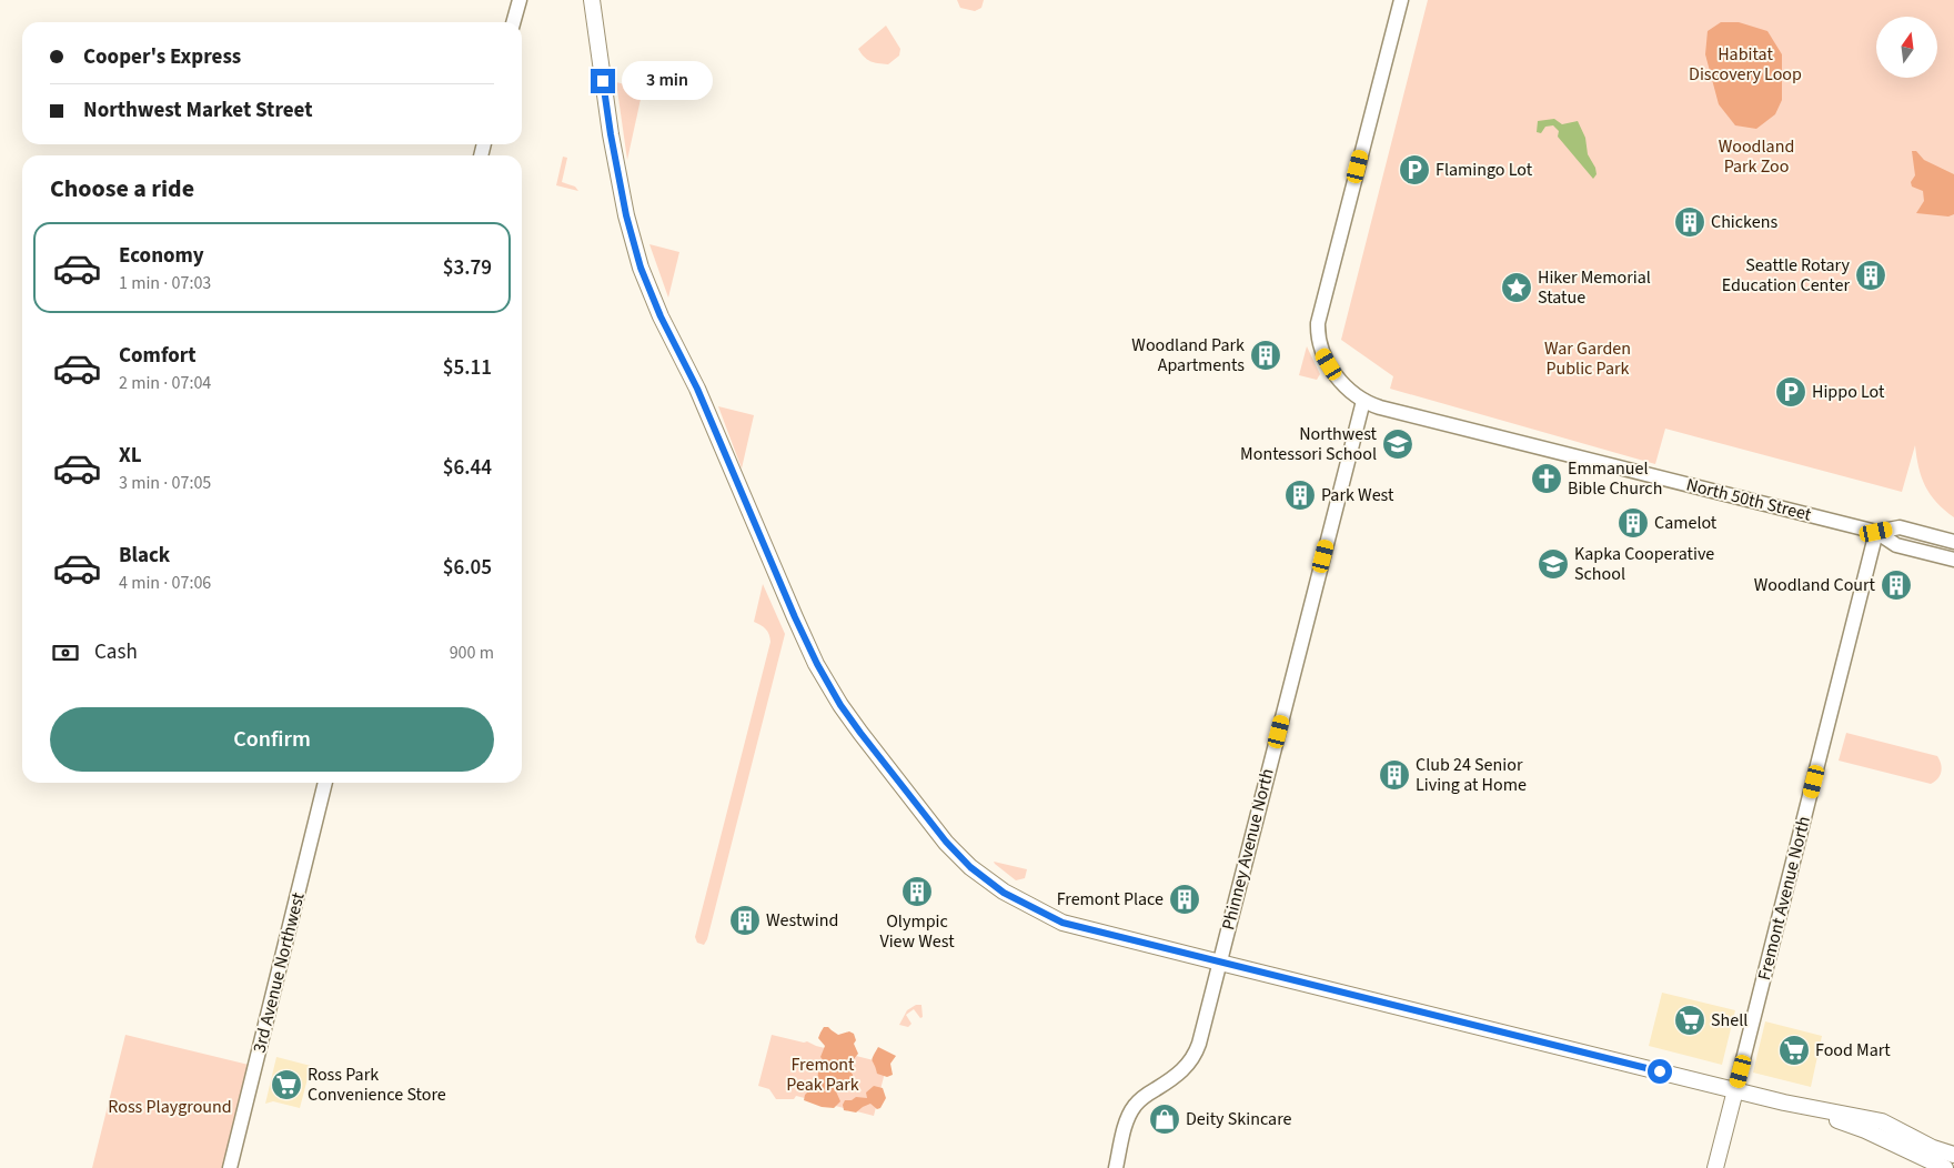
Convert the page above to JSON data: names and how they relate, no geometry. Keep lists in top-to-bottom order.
{
  "streets": {
    "main road": ["Fremont Avenue North"],
    "street": ["North 50th Street", "Phinney Avenue North", "3rd Avenue Northwest"]
  },
  "crossings": [
    ["North 50th Street", "Phinney Avenue North"],
    ["North 50th Street", "Fremont Avenue North"]
  ],
  "parks": [
    "Habitat Discovery Loop",
    "Woodland Park Zoo",
    "War Garden Public Park",
    "Fremont Peak Park",
    "Ross Playground"
  ],
  "places": {
    "parking": ["Flamingo Lot", "Hippo Lot"],
    "building": [
      "Chickens",
      "Seattle Rotary Education Center",
      "Woodland Park Apartments",
      "Park West",
      "Camelot",
      "Woodland Court",
      "Club 24 Senior Living at Home",
      "Olympic View West",
      "Fremont Place",
      "Westwind"
    ],
    "place": ["Hiker Memorial Statue"],
    "school or university": ["Northwest Montessori School", "Kapka Cooperative School"],
    "church": ["Emmanuel Bible Church"],
    "supermarket": ["Shell", "Food Mart", "Ross Park Convenience Store"],
    "shop": ["Deity Skincare"]
  },
  "north": "top",
  "page": {
    "banner": ["Cooper's Express", "Northwest Market Street"],
    "bubble": "3 min",
    "heading": "Choose a ride",
    "list": [
      {
        "name": "Economy",
        "note": "1 min · 07:03",
        "value": "$3.79"
      },
      {
        "name": "Comfort",
        "note": "2 min · 07:04",
        "value": "$5.11"
      },
      {
        "name": "XL",
        "note": "3 min · 07:05",
        "value": "$6.44"
      },
      {
        "name": "Black",
        "note": "4 min · 07:06",
        "value": "$6.05"
      }
    ],
    "pay": ["Cash", "900 m"],
    "buttons": "Confirm"
  }
}
